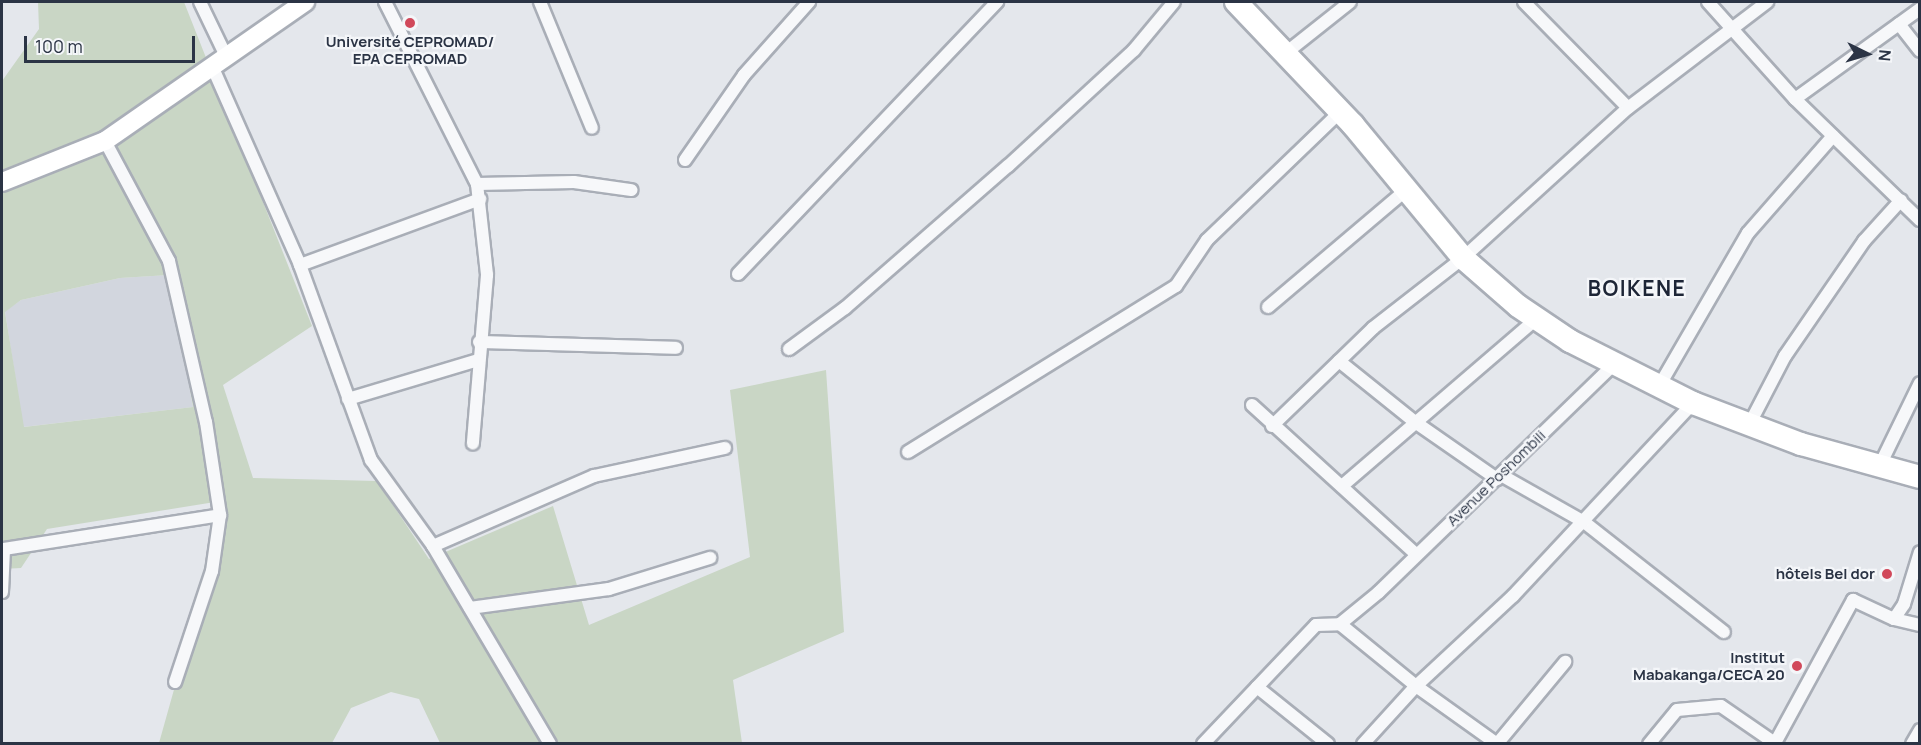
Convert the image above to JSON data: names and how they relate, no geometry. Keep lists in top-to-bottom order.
{
  "streets": {
    "street": ["Avenue Poshombili"]
  },
  "districts": ["BOIKENE"],
  "places": ["Université CEPROMAD/ EPA CEPROMAD", "hôtels Bel dor", "Institut Mabakanga/CECA 20"],
  "scale_bar": "100 m",
  "north": "right"
}
